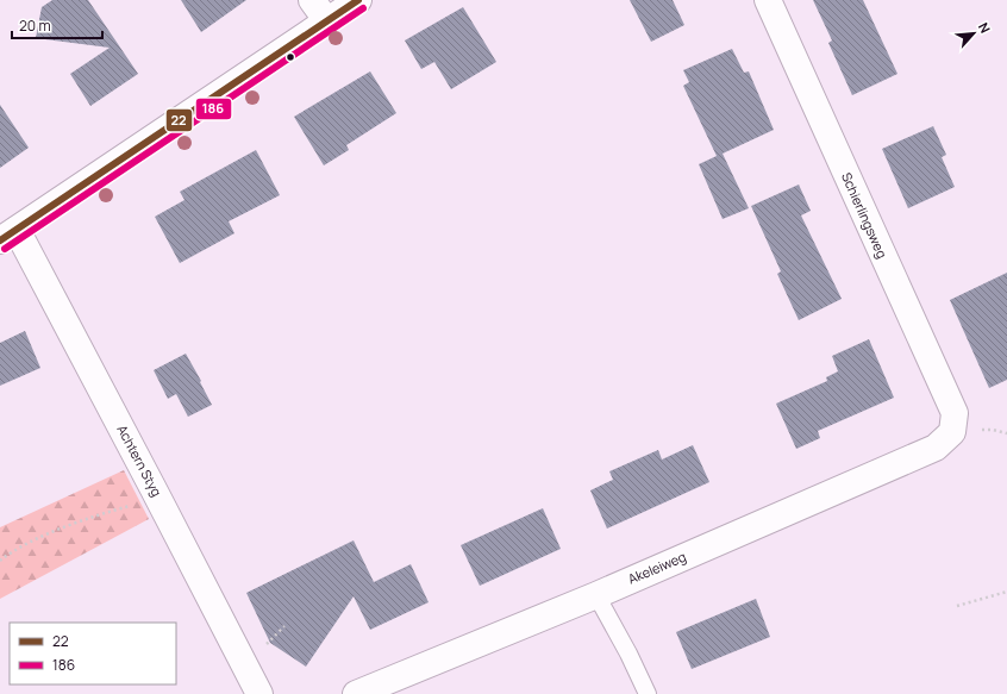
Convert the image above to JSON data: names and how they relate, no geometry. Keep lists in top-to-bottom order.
{
  "streets": {
    "street": ["Schierlingsweg", "Achtern Styg", "Akeleiweg"]
  },
  "crossings": [
    ["Schierlingsweg", "Akeleiweg"]
  ],
  "lines": ["transit line 22", "transit line 186"],
  "legend": ["22", "186"],
  "scale_bar": "20 m",
  "north": "top right"
}
